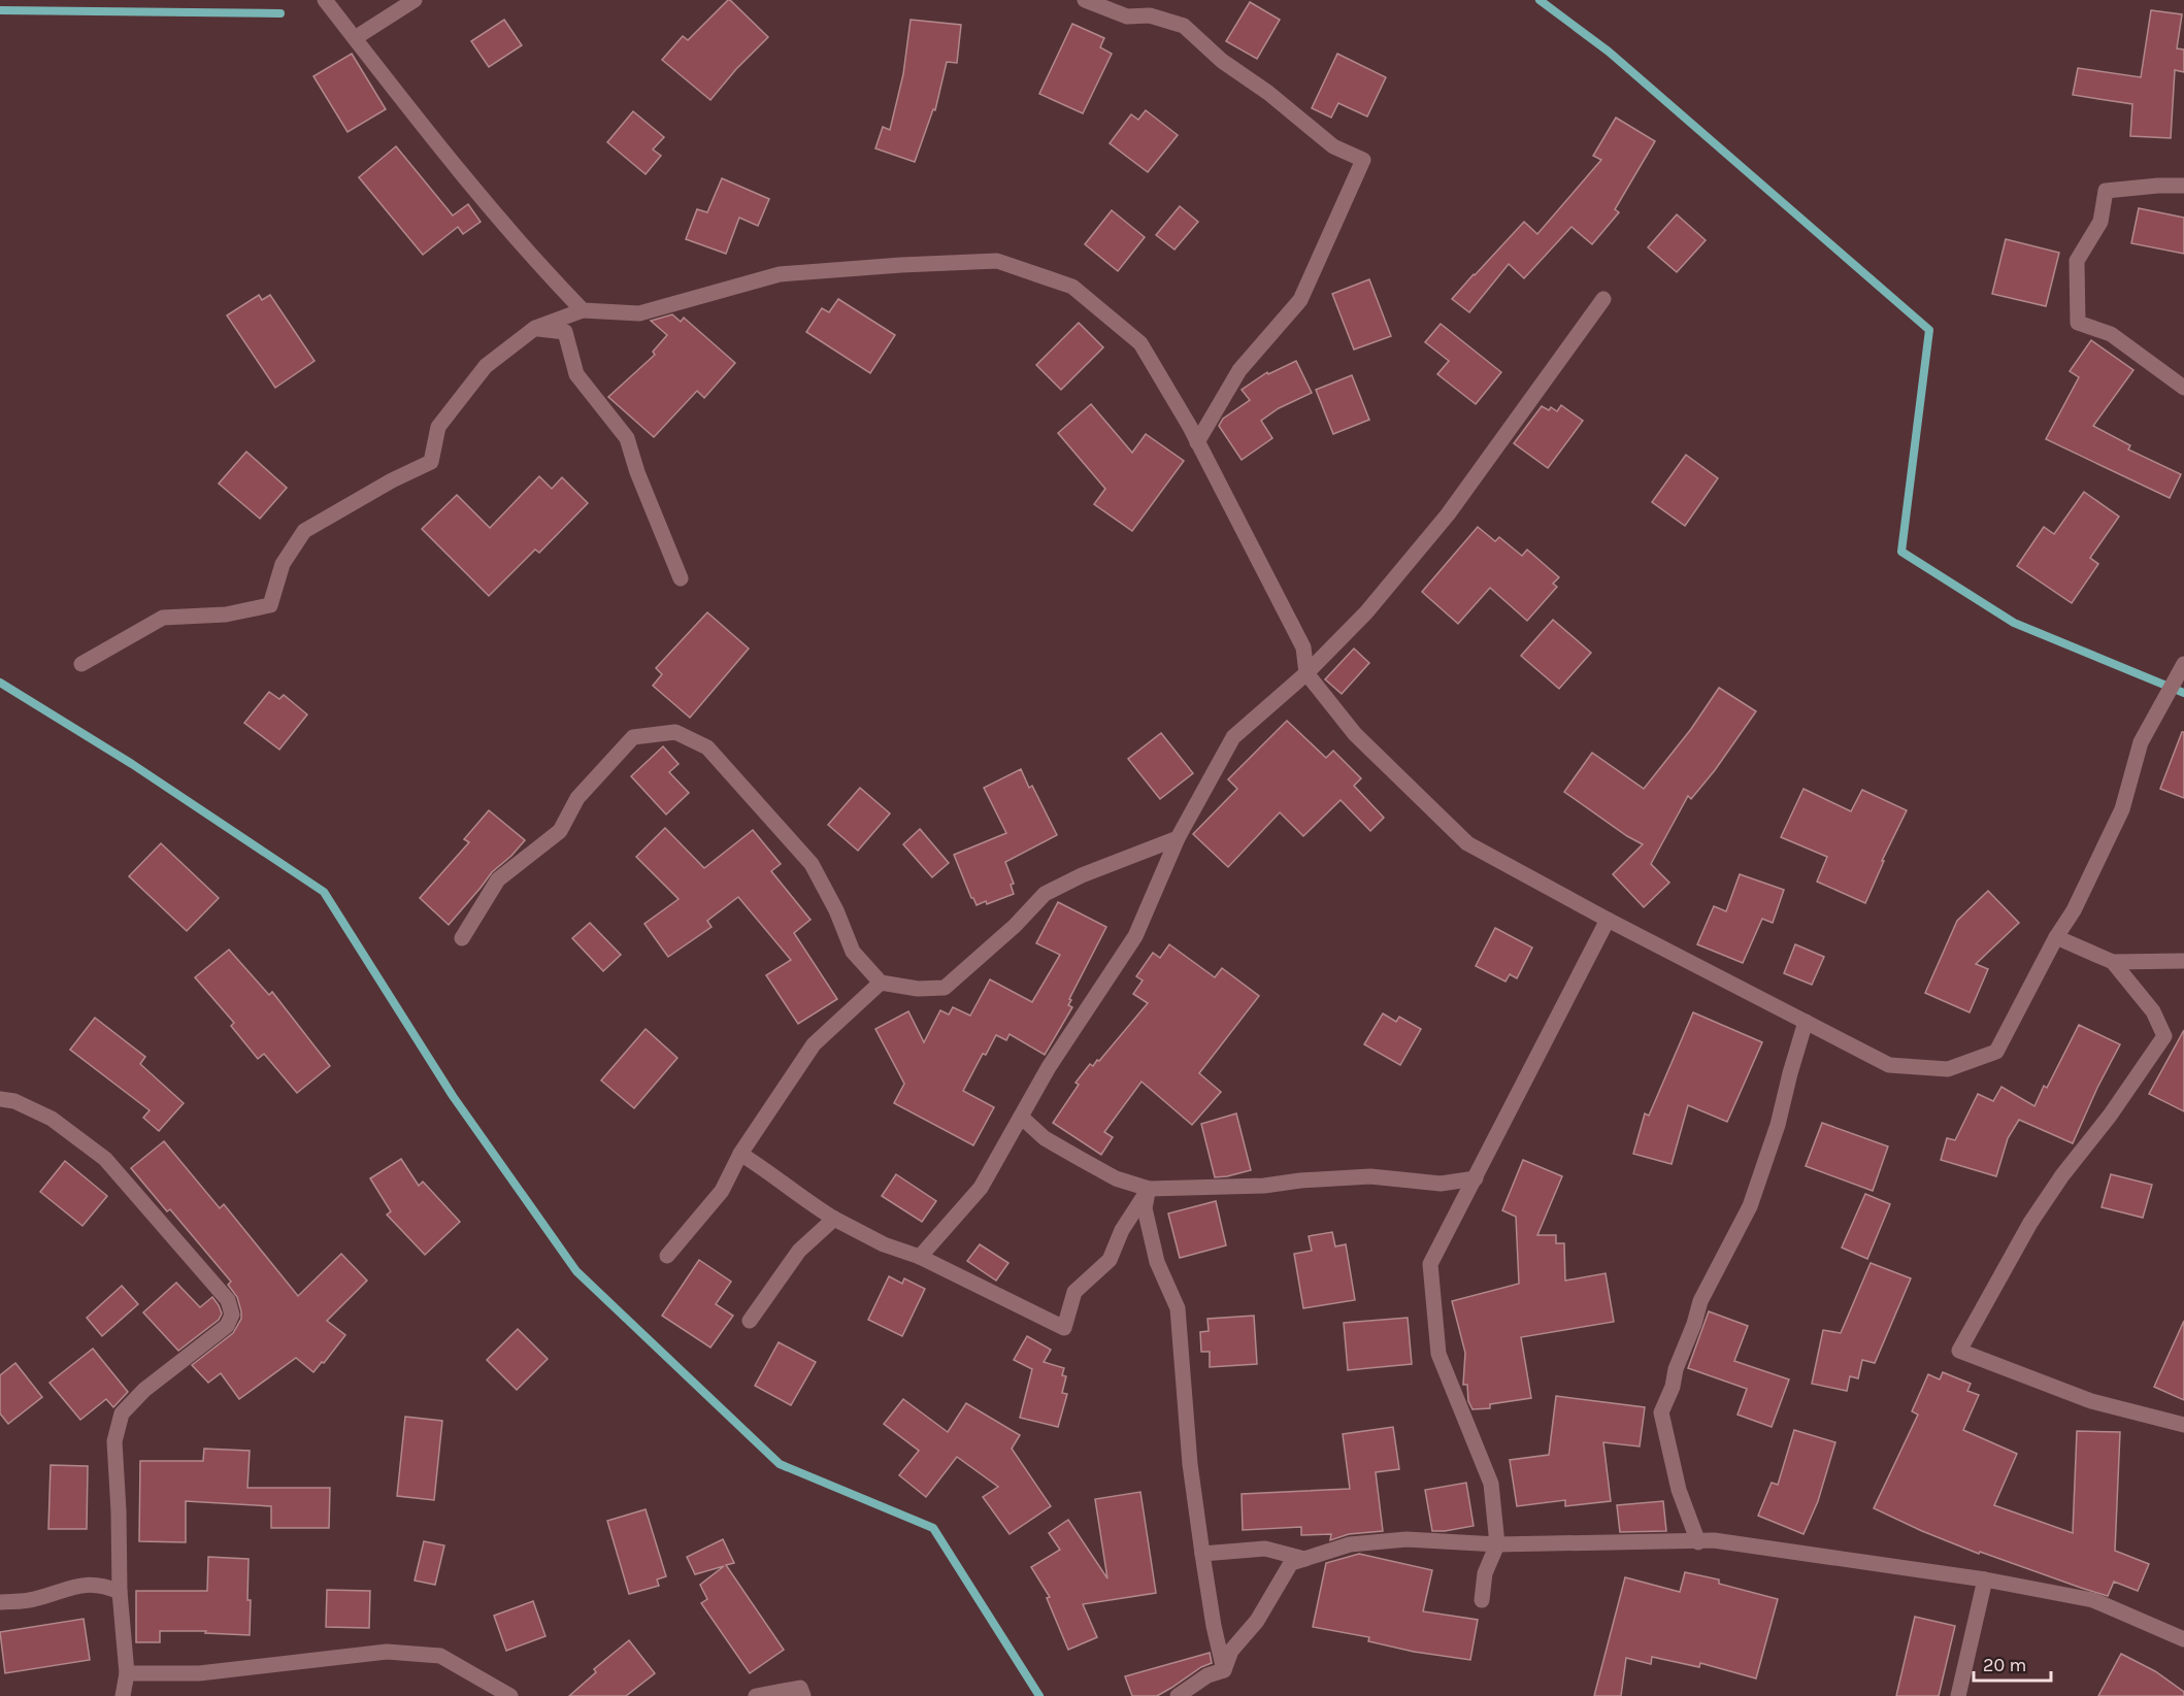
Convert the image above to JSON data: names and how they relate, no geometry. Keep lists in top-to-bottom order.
{
  "scale_bar": "20 m"
}
